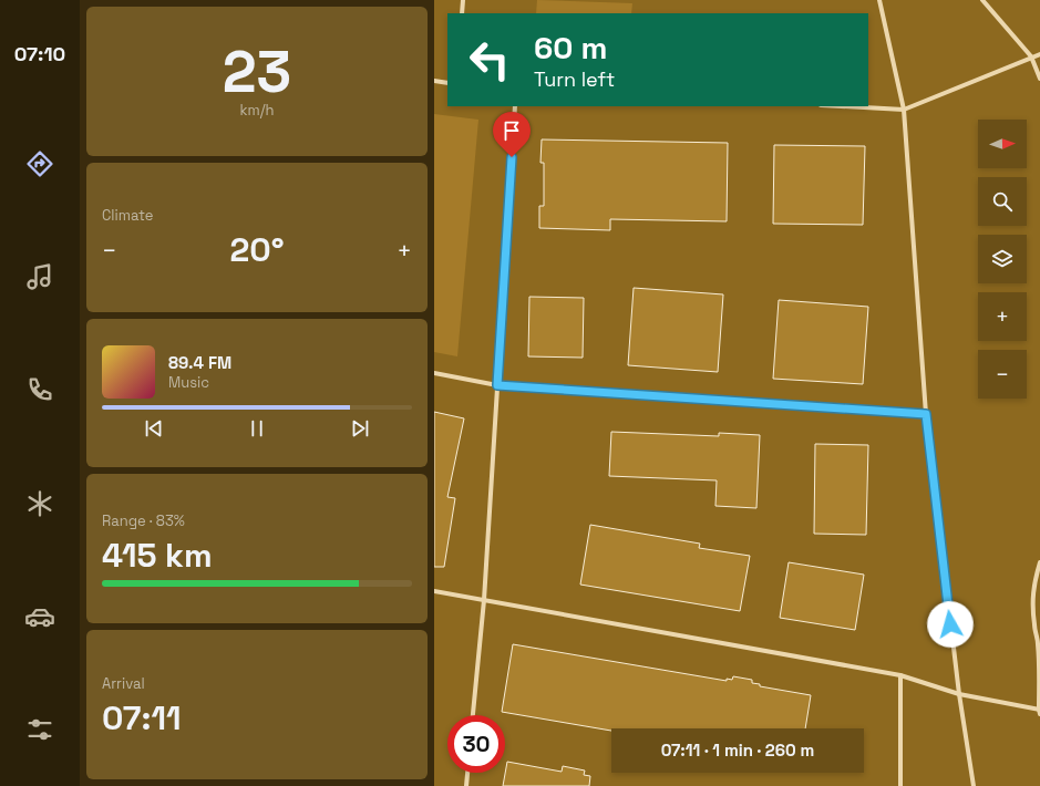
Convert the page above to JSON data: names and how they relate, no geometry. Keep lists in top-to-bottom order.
{
  "north": "right",
  "page": {
    "tabs": "07:10",
    "tile": [
      ["23", "km/h"],
      "Climate",
      ["Range · 83%", "415 km"],
      ["Arrival", "07:11"]
    ],
    "turn": ["60 m", "Turn left"],
    "map_buttons": ["+", "−"],
    "heat": ["−", "20°", "+"],
    "song": ["89.4 FM", "Music"],
    "limit": "30",
    "trip": "07:11 · 1 min · 260 m"
  }
}
